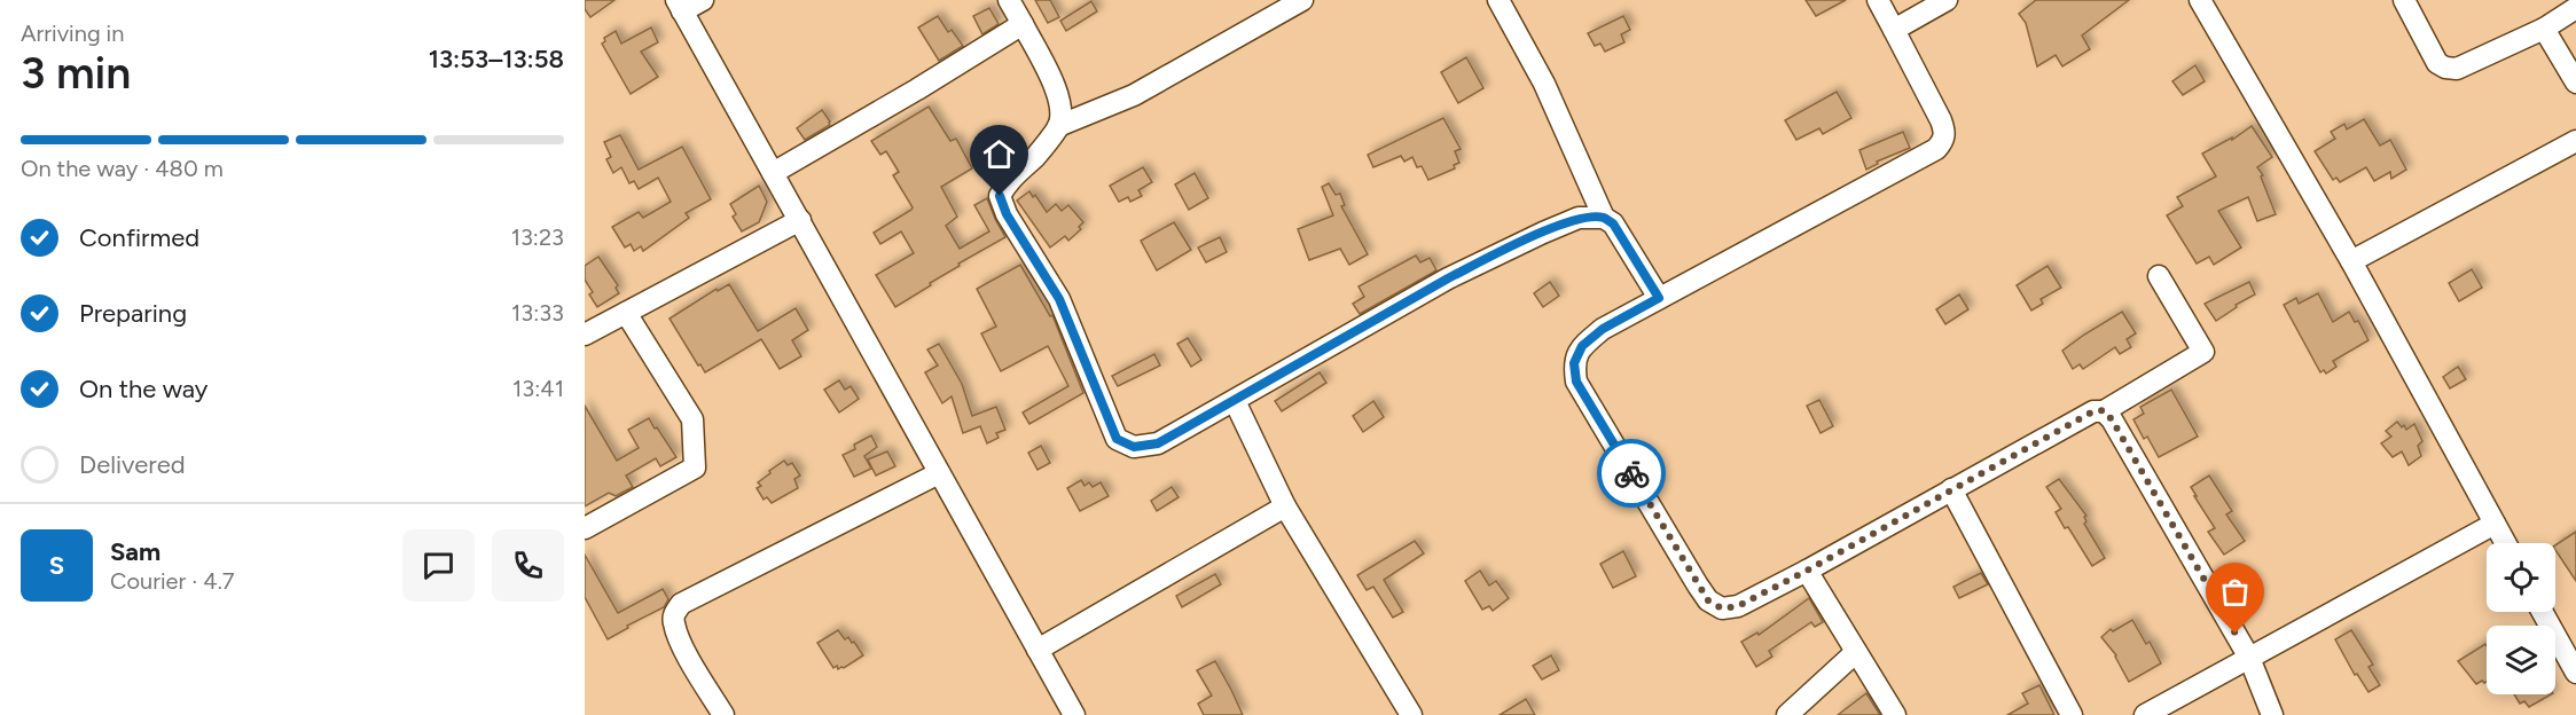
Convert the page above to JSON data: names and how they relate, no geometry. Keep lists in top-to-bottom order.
{
  "page": {
    "heading": ["3 min", "Arriving in", "13:53–13:58"],
    "panel": ["Sam", "Courier · 4.7"],
    "bar": "On the way · 480 m",
    "list": [
      ["Confirmed", "13:23"],
      ["Preparing", "13:33"],
      ["On the way", "13:41"],
      "Delivered"
    ],
    "round": "S"
  }
}
